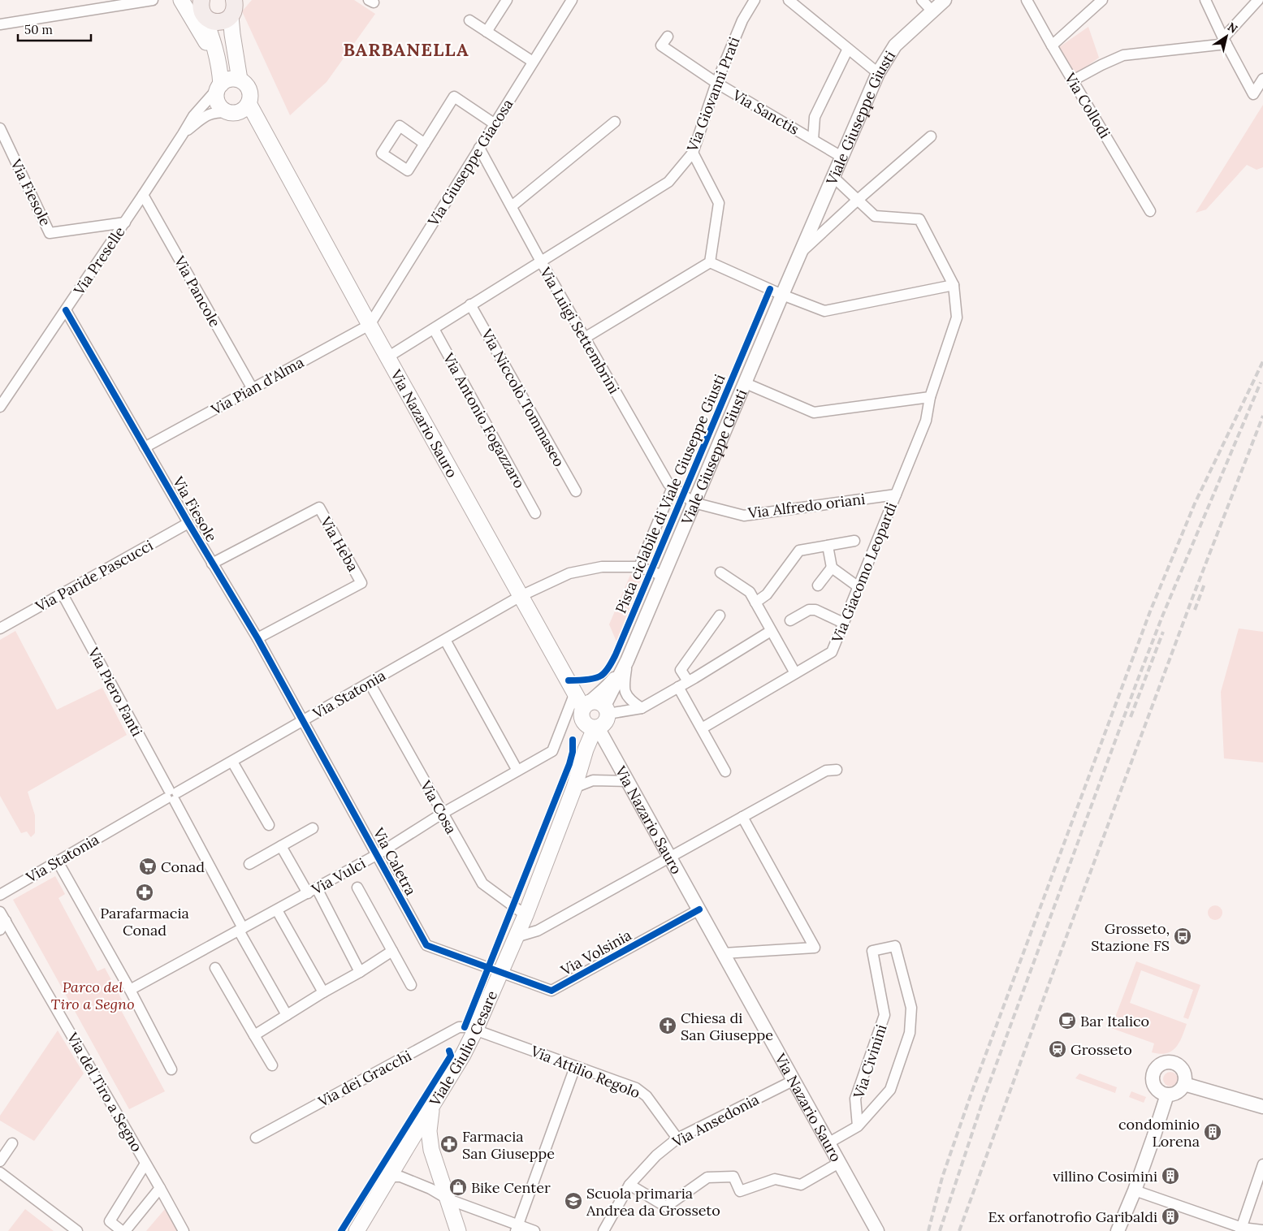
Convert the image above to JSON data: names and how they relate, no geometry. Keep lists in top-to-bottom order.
{
  "streets": {
    "main road": ["Viale Giuseppe Giusti", "Via Nazario Sauro", "Viale Giulio Cesare"],
    "street": [
      "Via Giovanni Prati",
      "Via Collodi",
      "Via Sanctis",
      "Via Giuseppe Giacosa",
      "Via Fiesole",
      "Via Preselle",
      "Via Pancole",
      "Via Luigi Settembrini",
      "Via Pian d'Alma",
      "Via Niccolò Tommaseo",
      "Via Antonio Fogazzaro",
      "Via Alfredo oriani",
      "Via Heba",
      "Via Giacomo Leopardi",
      "Via Paride Pascucci",
      "Via Piero Fanti",
      "Via Statonia",
      "Via Cosa",
      "Via Caletra",
      "Via Vulci",
      "Via Volsinia",
      "Via Civinini",
      "Via Attilio Regolo",
      "Via dei Gracchi",
      "Via del Tiro a Segno",
      "Via Ansedonia"
    ],
    "cycle path": ["Pista ciclabile di Viale Giuseppe Giusti"]
  },
  "crossings": [
    ["Via Giovanni Prati", "Via Sanctis"],
    ["Via Giovanni Prati", "Via Luigi Settembrini"],
    ["Via Giovanni Prati", "Via Niccolò Tommaseo"],
    ["Via Giovanni Prati", "Via Antonio Fogazzaro"],
    ["Via Giovanni Prati", "Via Nazario Sauro"],
    ["Via Sanctis", "Viale Giuseppe Giusti"],
    ["Viale Giuseppe Giusti", "Via Luigi Settembrini"],
    ["Viale Giuseppe Giusti", "Via Nazario Sauro"],
    ["Viale Giuseppe Giusti", "Via Alfredo oriani"],
    ["Viale Giuseppe Giusti", "Via Statonia"],
    ["Viale Giuseppe Giusti", "Viale Giulio Cesare"],
    ["Via Giuseppe Giacosa", "Via Luigi Settembrini"],
    ["Via Giuseppe Giacosa", "Via Pian d'Alma"],
    ["Via Giuseppe Giacosa", "Via Nazario Sauro"],
    ["Via Fiesole", "Via Preselle"],
    ["Via Fiesole", "Via Pian d'Alma"],
    ["Via Fiesole", "Via Heba"],
    ["Via Fiesole", "Via Paride Pascucci"],
    ["Via Fiesole", "Via Statonia"],
    ["Via Fiesole", "Via Caletra"],
    ["Via Preselle", "Via Pancole"],
    ["Via Pancole", "Via Pian d'Alma"],
    ["Via Luigi Settembrini", "Via Alfredo oriani"],
    ["Via Pian d'Alma", "Via Nazario Sauro"],
    ["Via Nazario Sauro", "Via Statonia"],
    ["Via Nazario Sauro", "Via Vulci"],
    ["Via Nazario Sauro", "Via Volsinia"],
    ["Via Nazario Sauro", "Viale Giulio Cesare"],
    ["Via Nazario Sauro", "Via Civinini"],
    ["Via Nazario Sauro", "Via Ansedonia"],
    ["Via Alfredo oriani", "Via Giacomo Leopardi"],
    ["Via Paride Pascucci", "Via Piero Fanti"],
    ["Via Piero Fanti", "Via Statonia"],
    ["Via Piero Fanti", "Via Vulci"],
    ["Via Statonia", "Via Cosa"],
    ["Via Statonia", "Via Caletra"],
    ["Via Cosa", "Via Vulci"],
    ["Via Cosa", "Viale Giulio Cesare"],
    ["Via Caletra", "Via Vulci"],
    ["Via Caletra", "Via Volsinia"],
    ["Via Caletra", "Viale Giulio Cesare"],
    ["Via Volsinia", "Viale Giulio Cesare"],
    ["Viale Giulio Cesare", "Via Attilio Regolo"],
    ["Viale Giulio Cesare", "Via dei Gracchi"],
    ["Via Attilio Regolo", "Via dei Gracchi"],
    ["Via Attilio Regolo", "Via Ansedonia"]
  ],
  "districts": ["BARBANELLA"],
  "parks": ["Parco del Tiro a Segno"],
  "places": {
    "supermarket": ["Conad"],
    "pharmacy": ["Parafarmacia Conad", "Farmacia San Giuseppe"],
    "bus stop": ["Grosseto, Stazione FS"],
    "cafe": ["Bar Italico"],
    "church": ["Chiesa di San Giuseppe"],
    "station": ["Grosseto"],
    "building": ["condominio Lorena", "villino Cosimini", "Ex orfanotrofio Garibaldi"],
    "shop": ["Bike Center"],
    "school or university": ["Scuola primaria Andrea da Grosseto"]
  },
  "scale_bar": "50 m",
  "north": "top right"
}
